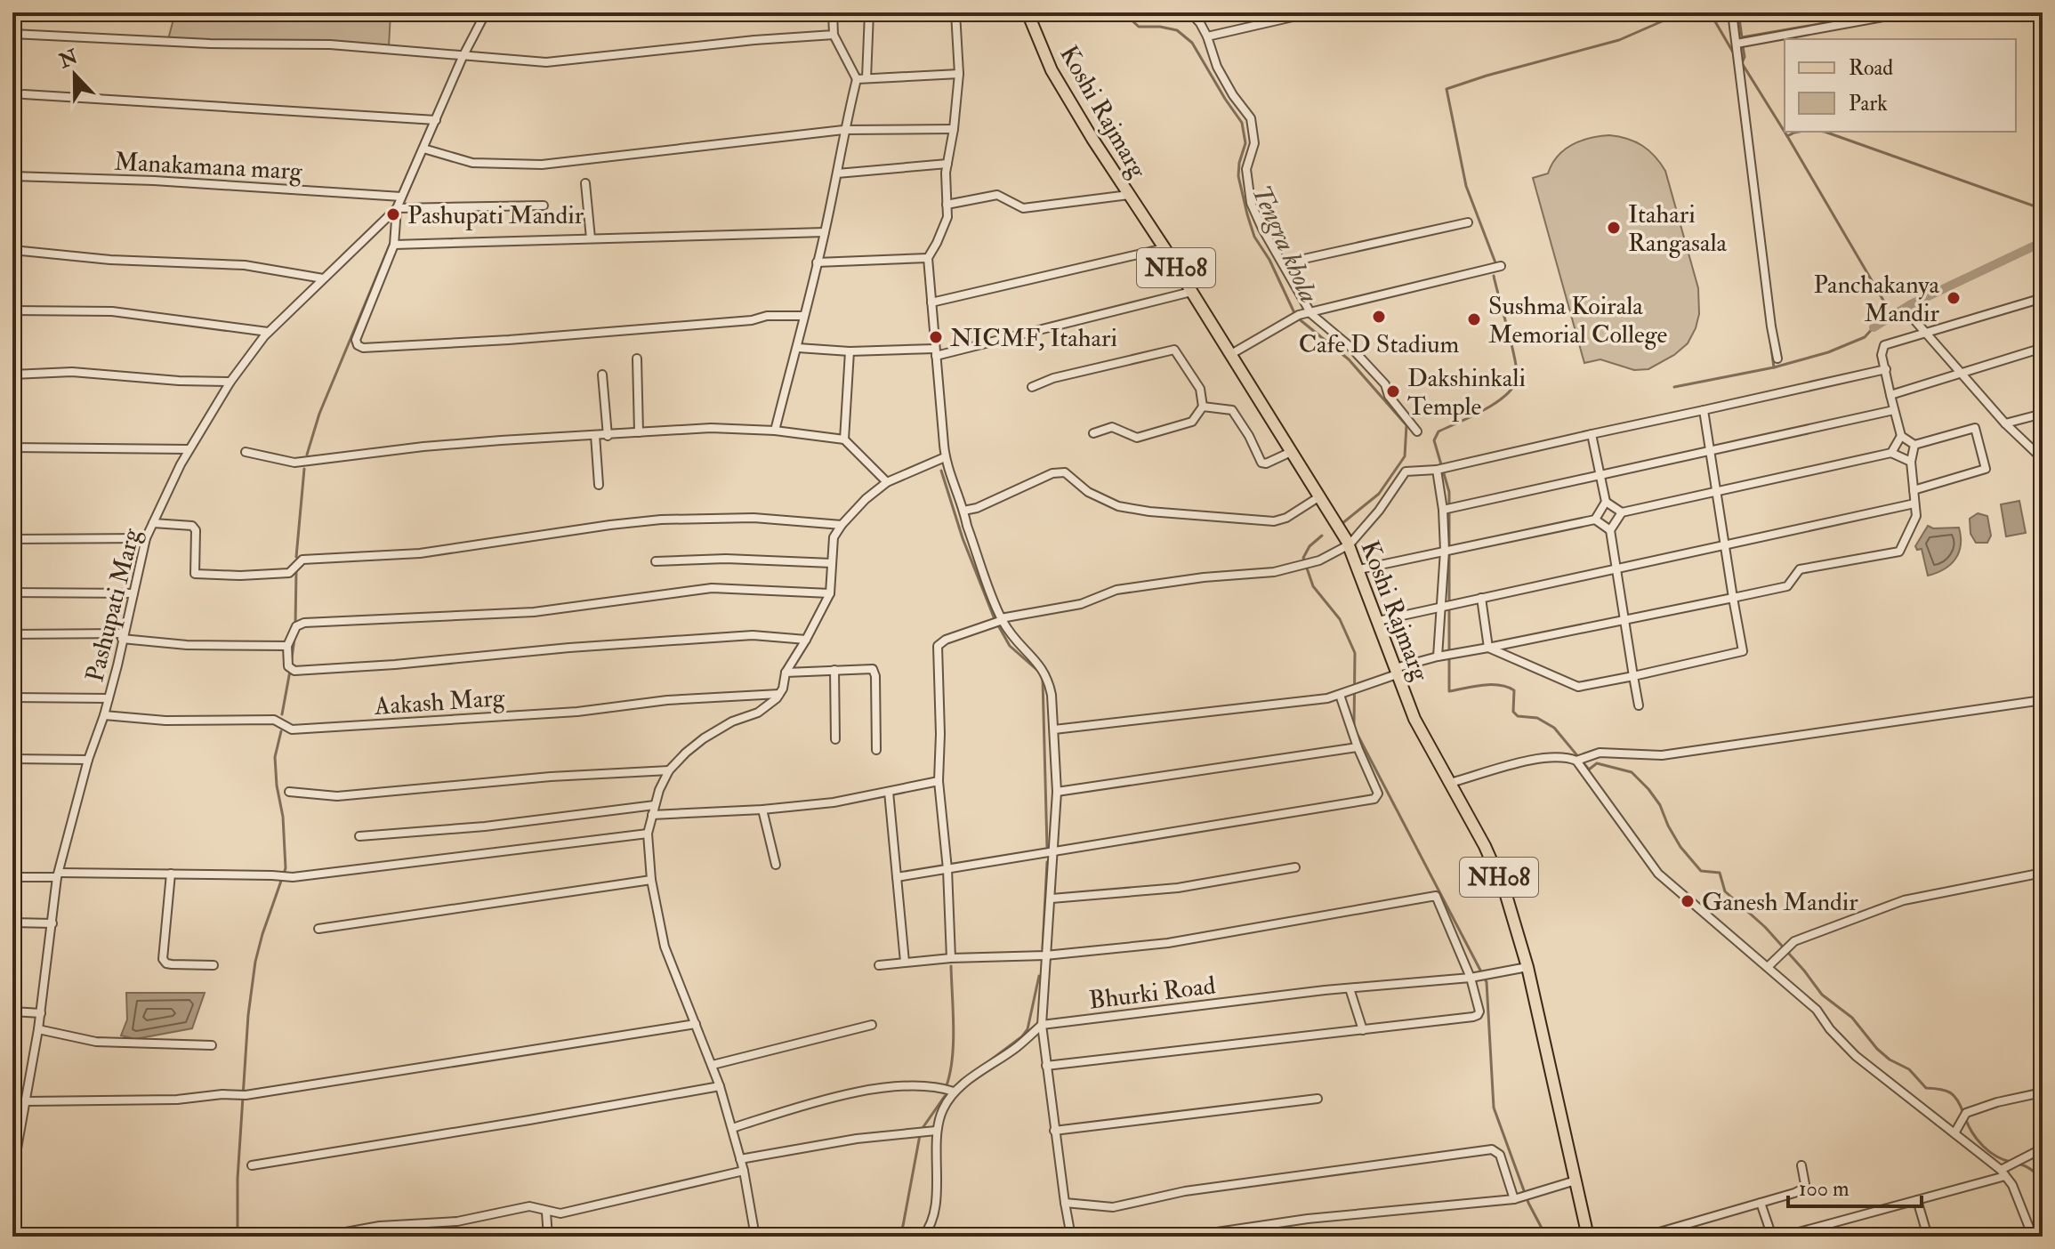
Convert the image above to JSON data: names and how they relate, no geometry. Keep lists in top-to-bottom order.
{
  "streets": {
    "main road": ["Koshi Rajmarg", "NH08"],
    "street": [
      "Manakamana marg",
      "Pashupati Marg",
      "Aakash Marg",
      "Bhurki Road"
    ]
  },
  "crossings": [
    ["Koshi Rajmarg", "Bhurki Road"],
    ["Manakamana marg", "Pashupati Marg"],
    ["Pashupati Marg", "Aakash Marg"]
  ],
  "water": ["Tengra khola"],
  "places": [
    "Pashupati Mandir",
    "Itahari Rangasala",
    "Panchakanya Mandir",
    "Cafe D Stadium",
    "Sushma Koirala Memorial College",
    "NICMF, Itahari",
    "Dakshinkali Temple",
    "Ganesh Mandir"
  ],
  "legend": ["Road", "Park"],
  "scale_bar": "100 m",
  "north": "top"
}
